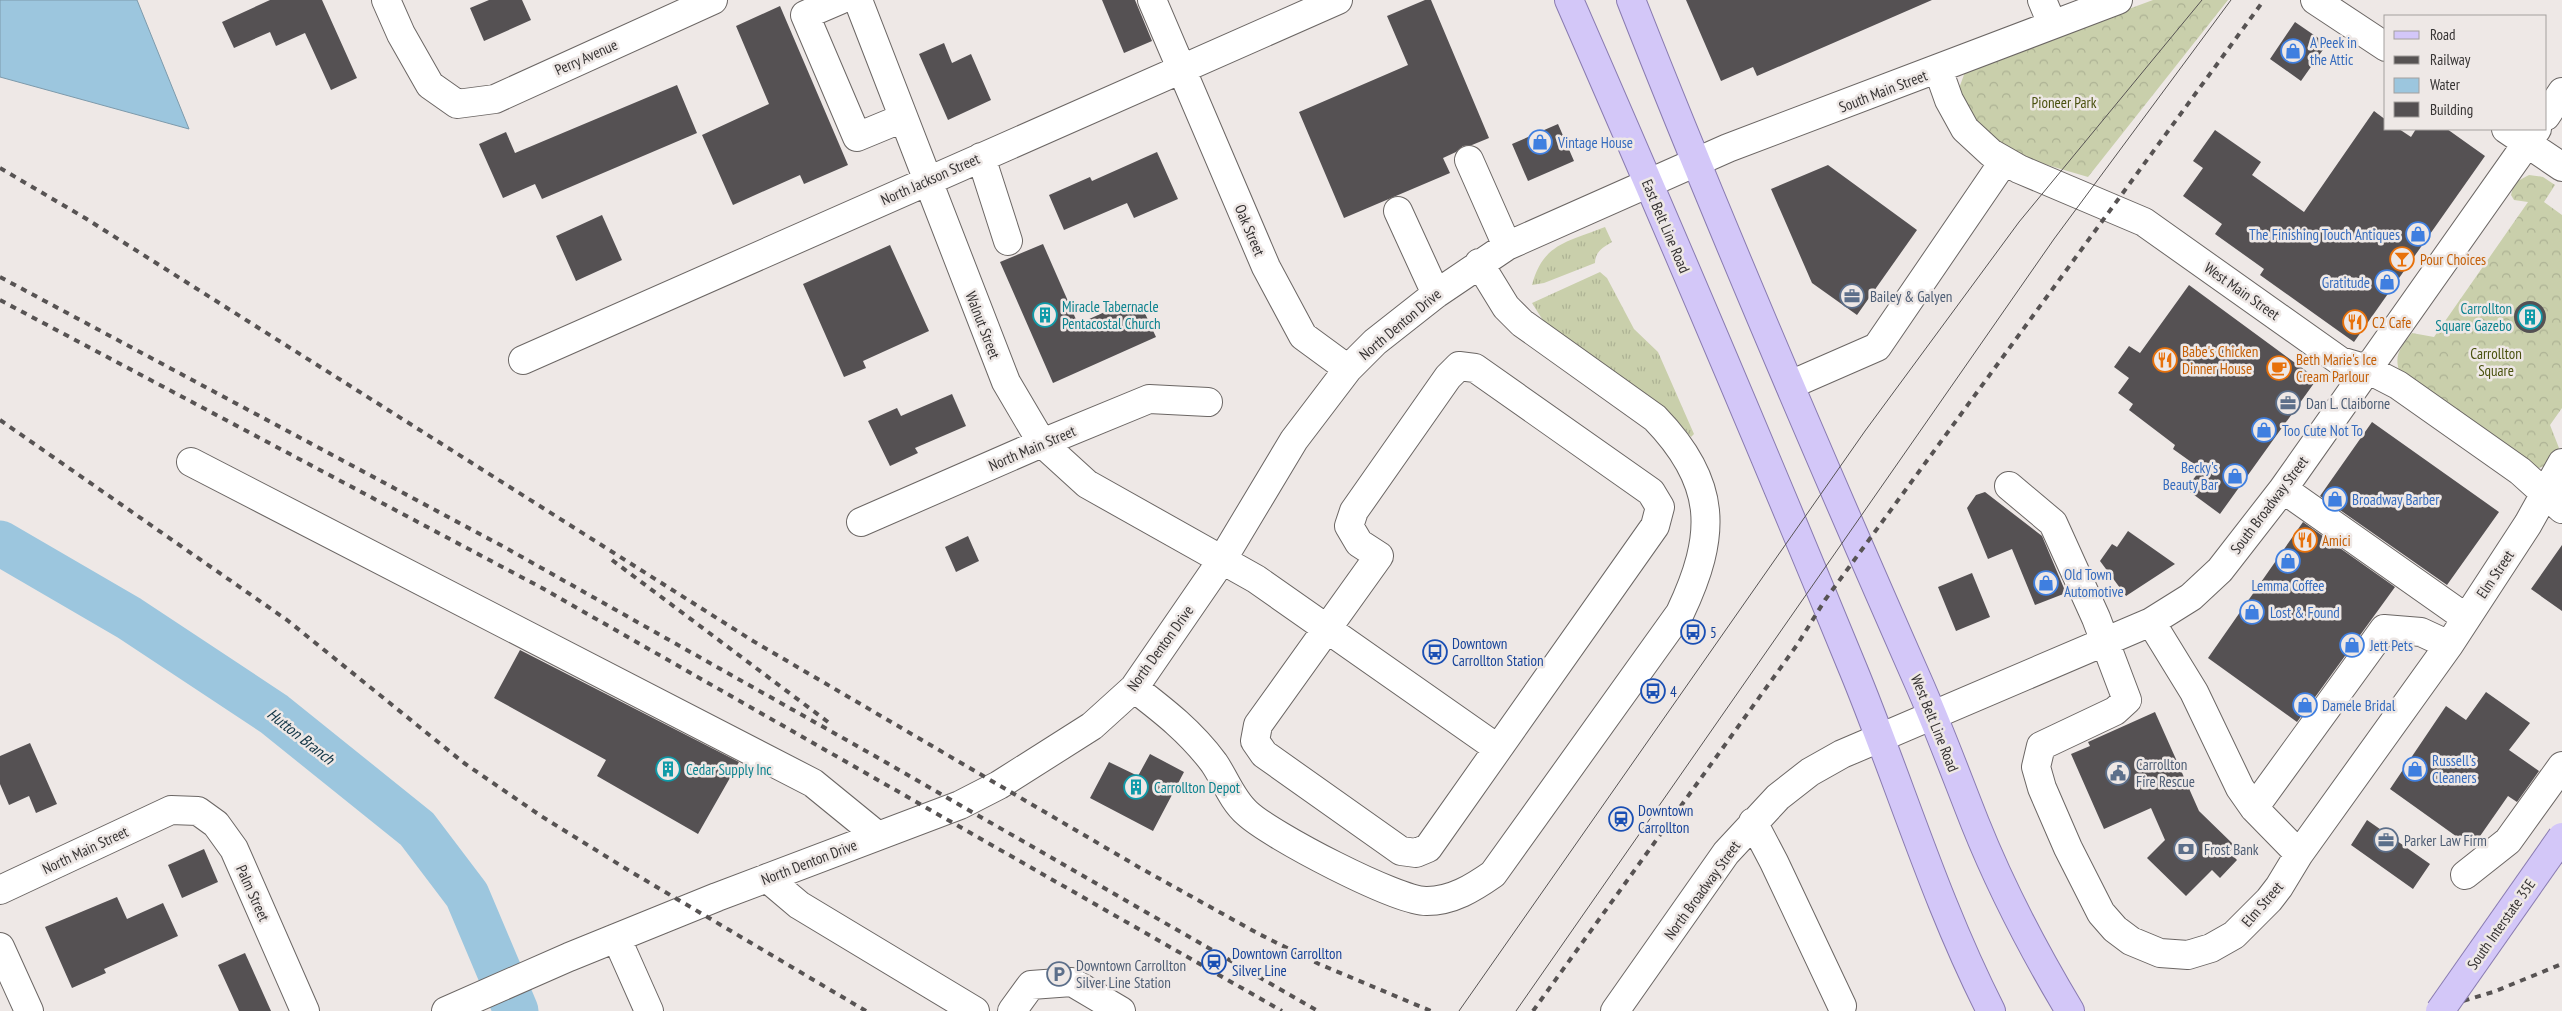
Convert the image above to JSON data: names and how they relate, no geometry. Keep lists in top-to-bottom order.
{
  "streets": {
    "main road": ["East Belt Line Road", "West Belt Line Road", "South Interstate 35E"],
    "street": [
      "Perry Avenue",
      "South Main Street",
      "North Jackson Street",
      "Oak Street",
      "West Main Street",
      "North Denton Drive",
      "Walnut Street",
      "North Main Street",
      "South Broadway Street",
      "Elm Street",
      "North Broadway Street",
      "Palm Street"
    ]
  },
  "crossings": [
    ["South Main Street", "East Belt Line Road"],
    ["South Main Street", "West Main Street"],
    ["South Main Street", "North Denton Drive"],
    ["North Jackson Street", "Oak Street"],
    ["North Jackson Street", "Walnut Street"],
    ["East Belt Line Road", "North Denton Drive"],
    ["East Belt Line Road", "South Broadway Street"],
    ["East Belt Line Road", "North Broadway Street"],
    ["Oak Street", "North Denton Drive"],
    ["West Main Street", "South Broadway Street"],
    ["West Main Street", "Elm Street"],
    ["North Denton Drive", "Walnut Street"],
    ["Walnut Street", "North Main Street"],
    ["North Main Street", "Palm Street"],
    ["South Broadway Street", "Elm Street"],
    ["South Broadway Street", "West Belt Line Road"],
    ["South Broadway Street", "North Broadway Street"]
  ],
  "water": ["Hutton Branch"],
  "parks": ["Pioneer Park", "Carrollton Square"],
  "places": {
    "shop": [
      "A Peek in the Attic",
      "Vintage House",
      "The Finishing Touch Antiques",
      "Gratitude",
      "Too Cute Not To",
      "Becky's Beauty Bar",
      "Broadway Barber",
      "Lemma Coffee",
      "Old Town Automotive",
      "Lost & Found",
      "Jett Pets",
      "Damele Bridal",
      "Russell's Cleaners"
    ],
    "bar": ["Pour Choices"],
    "office": ["Bailey & Galyen", "Dan L. Claiborne", "Parker Law Firm"],
    "building": [
      "Miracle Tabernacle Pentacostal Church",
      "Carrollton Square Gazebo",
      "Cedar Supply Inc",
      "Carrollton Depot"
    ],
    "restaurant": ["C2 Cafe", "Babe's Chicken Dinner House", "Amici"],
    "cafe": ["Beth Marie's Ice Cream Parlour"],
    "bus stop": ["5", "Downtown Carrollton Station", "4"],
    "public building": ["Carrollton Fire Rescue"],
    "station": ["Downtown Carrollton", "Downtown Carrollton Silver Line"],
    "bank": ["Frost Bank"],
    "parking": ["Downtown Carrollton Silver Line Station"]
  },
  "legend": [
    "Road",
    "Railway",
    "Water",
    "Building"
  ]
}
